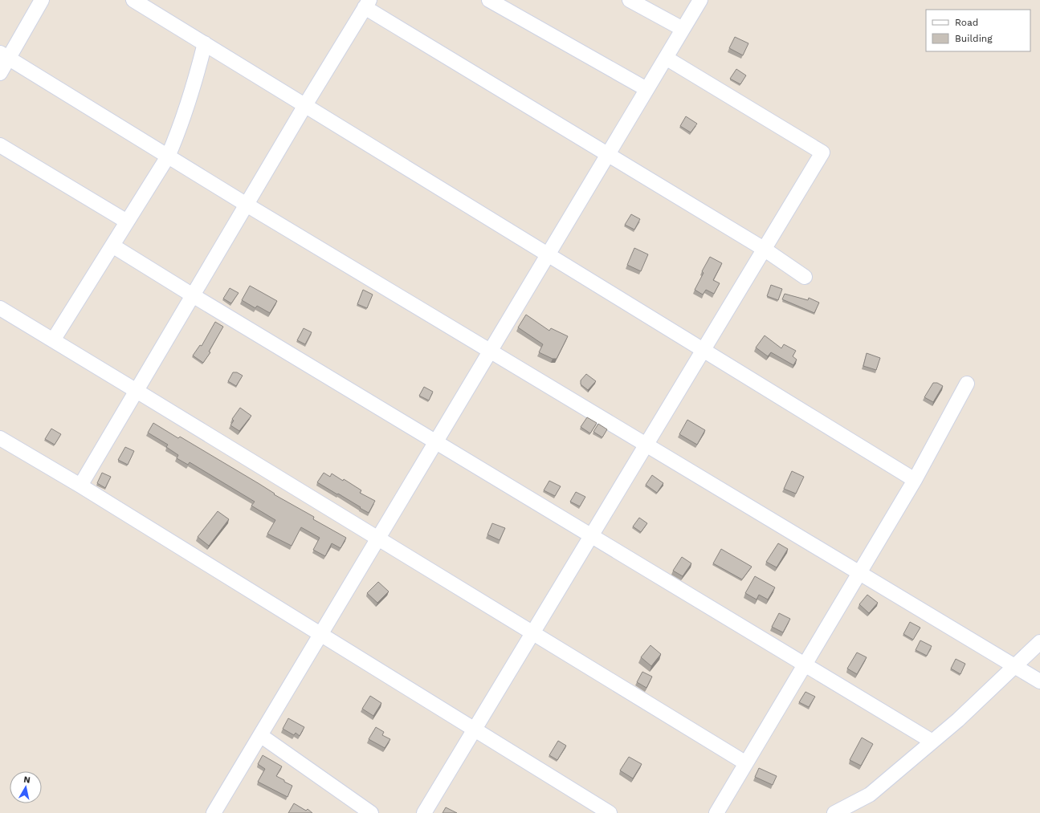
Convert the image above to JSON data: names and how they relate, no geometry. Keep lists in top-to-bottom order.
{
  "legend": ["Road", "Building"],
  "north": "top"
}
